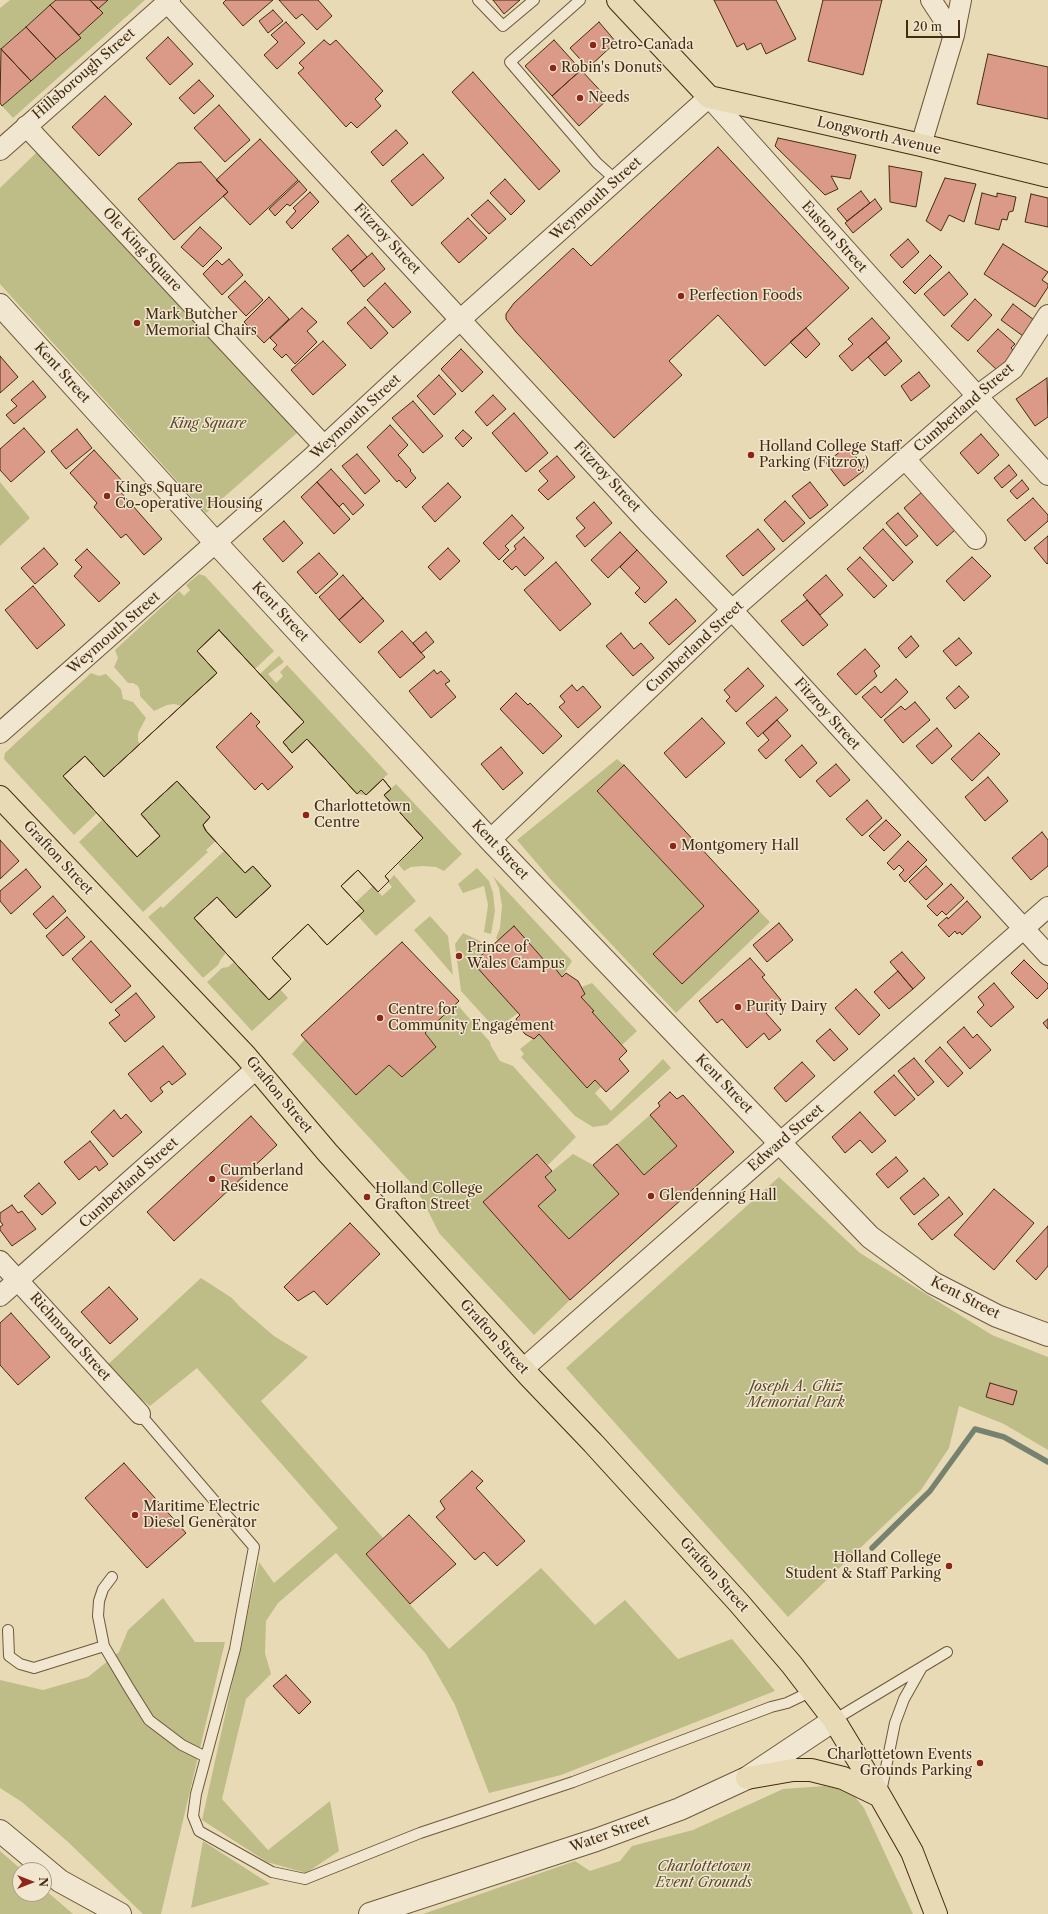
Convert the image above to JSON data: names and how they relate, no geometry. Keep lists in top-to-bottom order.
{
  "streets": {
    "main road": ["Longworth Avenue", "Euston Street", "Grafton Street"],
    "street": [
      "Hillsborough Street",
      "Weymouth Street",
      "Fitzroy Street",
      "Ole King Square",
      "Kent Street",
      "Cumberland Street",
      "Edward Street",
      "Richmond Street",
      "Water Street"
    ]
  },
  "crossings": [
    ["Hillsborough Street", "Fitzroy Street"],
    ["Hillsborough Street", "Ole King Square"],
    ["Longworth Avenue", "Weymouth Street"],
    ["Longworth Avenue", "Euston Street"],
    ["Weymouth Street", "Euston Street"],
    ["Weymouth Street", "Fitzroy Street"],
    ["Weymouth Street", "Ole King Square"],
    ["Weymouth Street", "Kent Street"],
    ["Euston Street", "Cumberland Street"],
    ["Fitzroy Street", "Cumberland Street"],
    ["Fitzroy Street", "Edward Street"],
    ["Kent Street", "Cumberland Street"],
    ["Kent Street", "Edward Street"],
    ["Cumberland Street", "Grafton Street"],
    ["Cumberland Street", "Richmond Street"],
    ["Grafton Street", "Edward Street"],
    ["Grafton Street", "Water Street"]
  ],
  "parks": ["King Square", "Joseph A. Ghiz Memorial Park", "Charlottetown Event Grounds"],
  "places": [
    "Petro-Canada",
    "Robin's Donuts",
    "Needs",
    "Perfection Foods",
    "Mark Butcher Memorial Chairs",
    "Holland College Staff Parking (Fitzroy)",
    "Kings Square Co-operative Housing",
    "Charlottetown Centre",
    "Montgomery Hall",
    "Prince of Wales Campus",
    "Purity Dairy",
    "Centre for Community Engagement",
    "Cumberland Residence",
    "Glendenning Hall",
    "Holland College Grafton Street",
    "Maritime Electric Diesel Generator",
    "Holland College Student & Staff Parking",
    "Charlottetown Events Grounds Parking"
  ],
  "scale_bar": "20 m",
  "north": "right"
}
